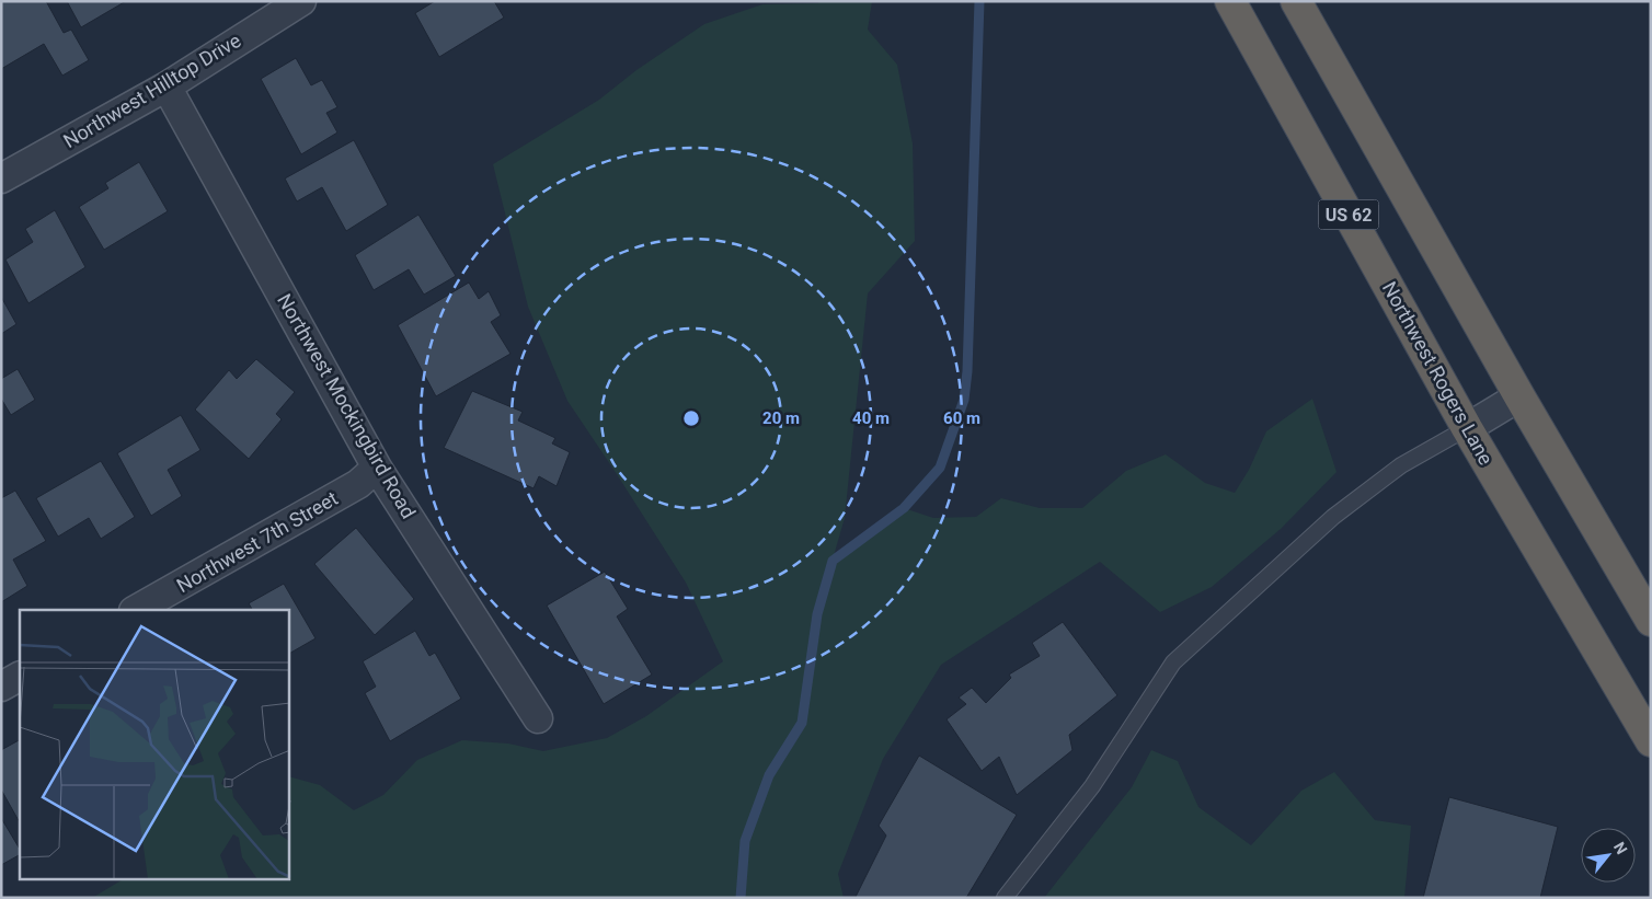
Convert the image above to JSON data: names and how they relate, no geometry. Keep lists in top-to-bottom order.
{
  "streets": {
    "highway": ["US 62", "Northwest Rogers Lane"],
    "street": ["Northwest Hilltop Drive", "Northwest Mockingbird Road", "Northwest 7th Street"]
  },
  "crossings": [
    ["Northwest Hilltop Drive", "Northwest Mockingbird Road"],
    ["Northwest Mockingbird Road", "Northwest 7th Street"]
  ],
  "north": "top right",
  "rings": ["20 m", "40 m", "60 m"]
}
